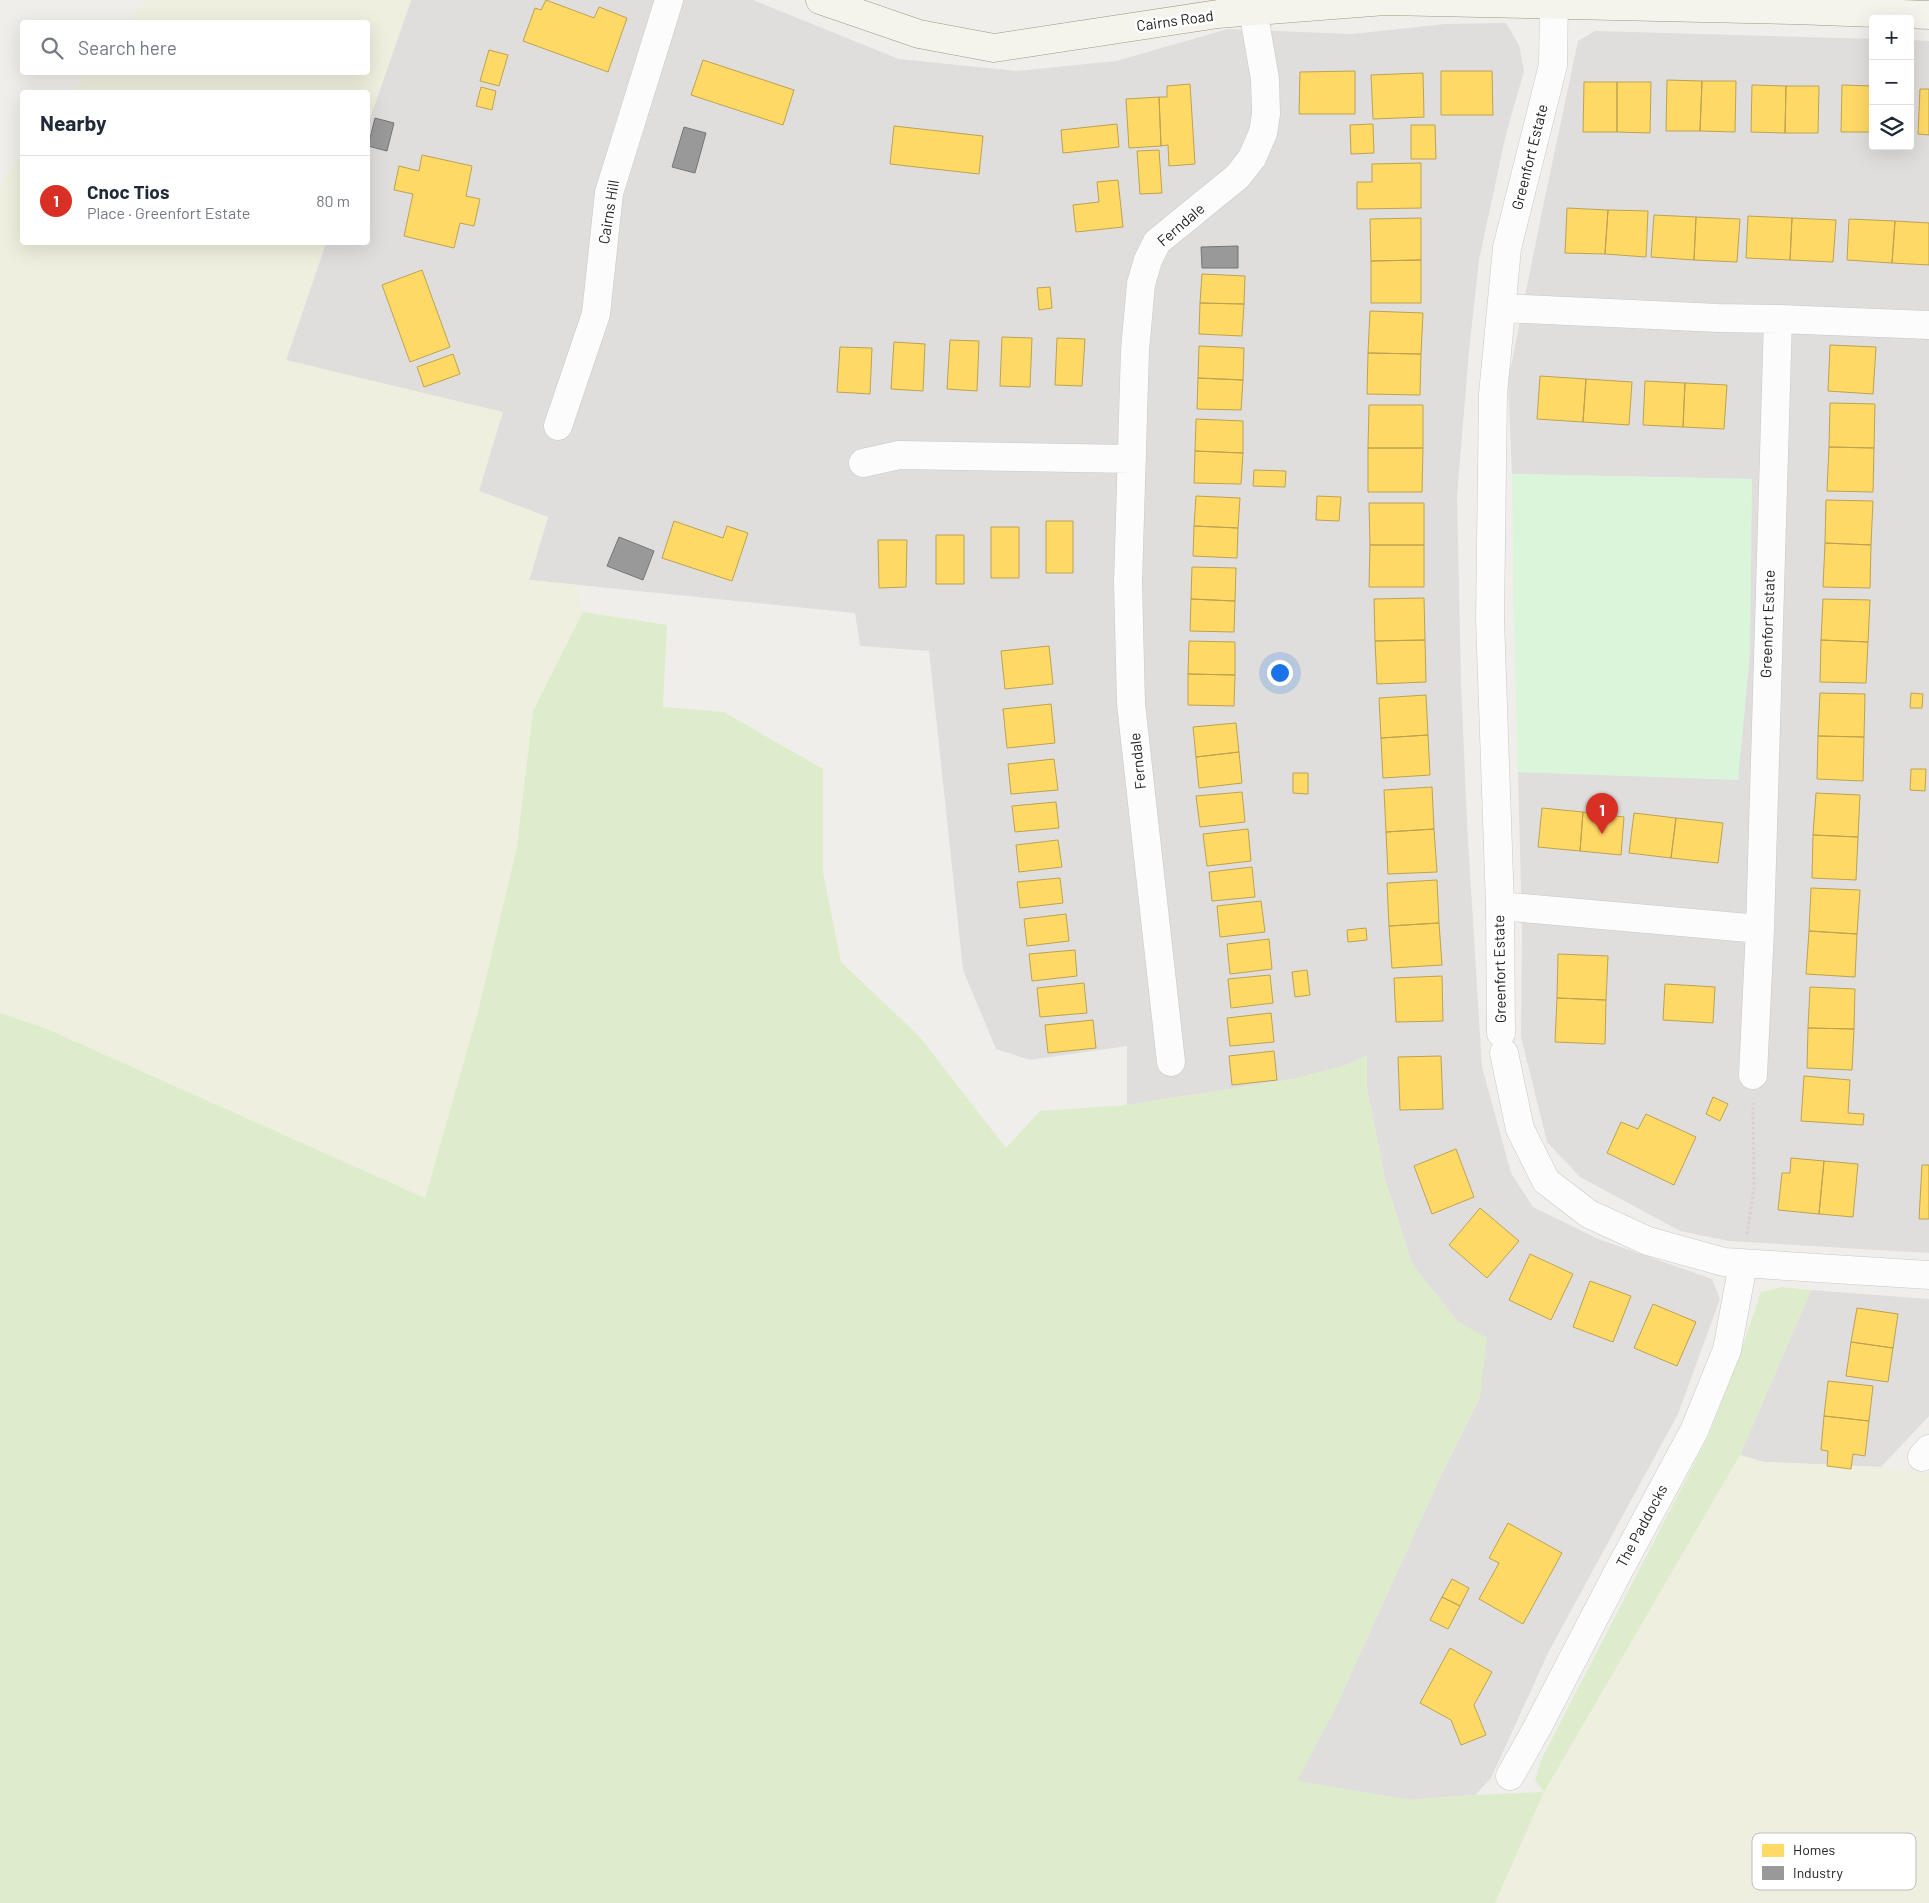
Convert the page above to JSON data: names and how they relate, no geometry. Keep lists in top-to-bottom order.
{
  "streets": {
    "street": [
      "Cairns Road",
      "Greenfort Estate",
      "Cairns Hill",
      "Ferndale",
      "The Paddocks"
    ]
  },
  "crossings": [
    ["Cairns Road", "Greenfort Estate"],
    ["Cairns Road", "Ferndale"],
    ["Greenfort Estate", "The Paddocks"]
  ],
  "legend": ["Homes", "Industry"],
  "page": {
    "map_buttons": ["+", "−"],
    "search": "Search here",
    "heading": "Nearby",
    "list": [
      {
        "mark": "1",
        "name": "Cnoc Tios",
        "note": "Place · Greenfort Estate",
        "value": "80 m"
      }
    ],
    "pins": "1"
  }
}
